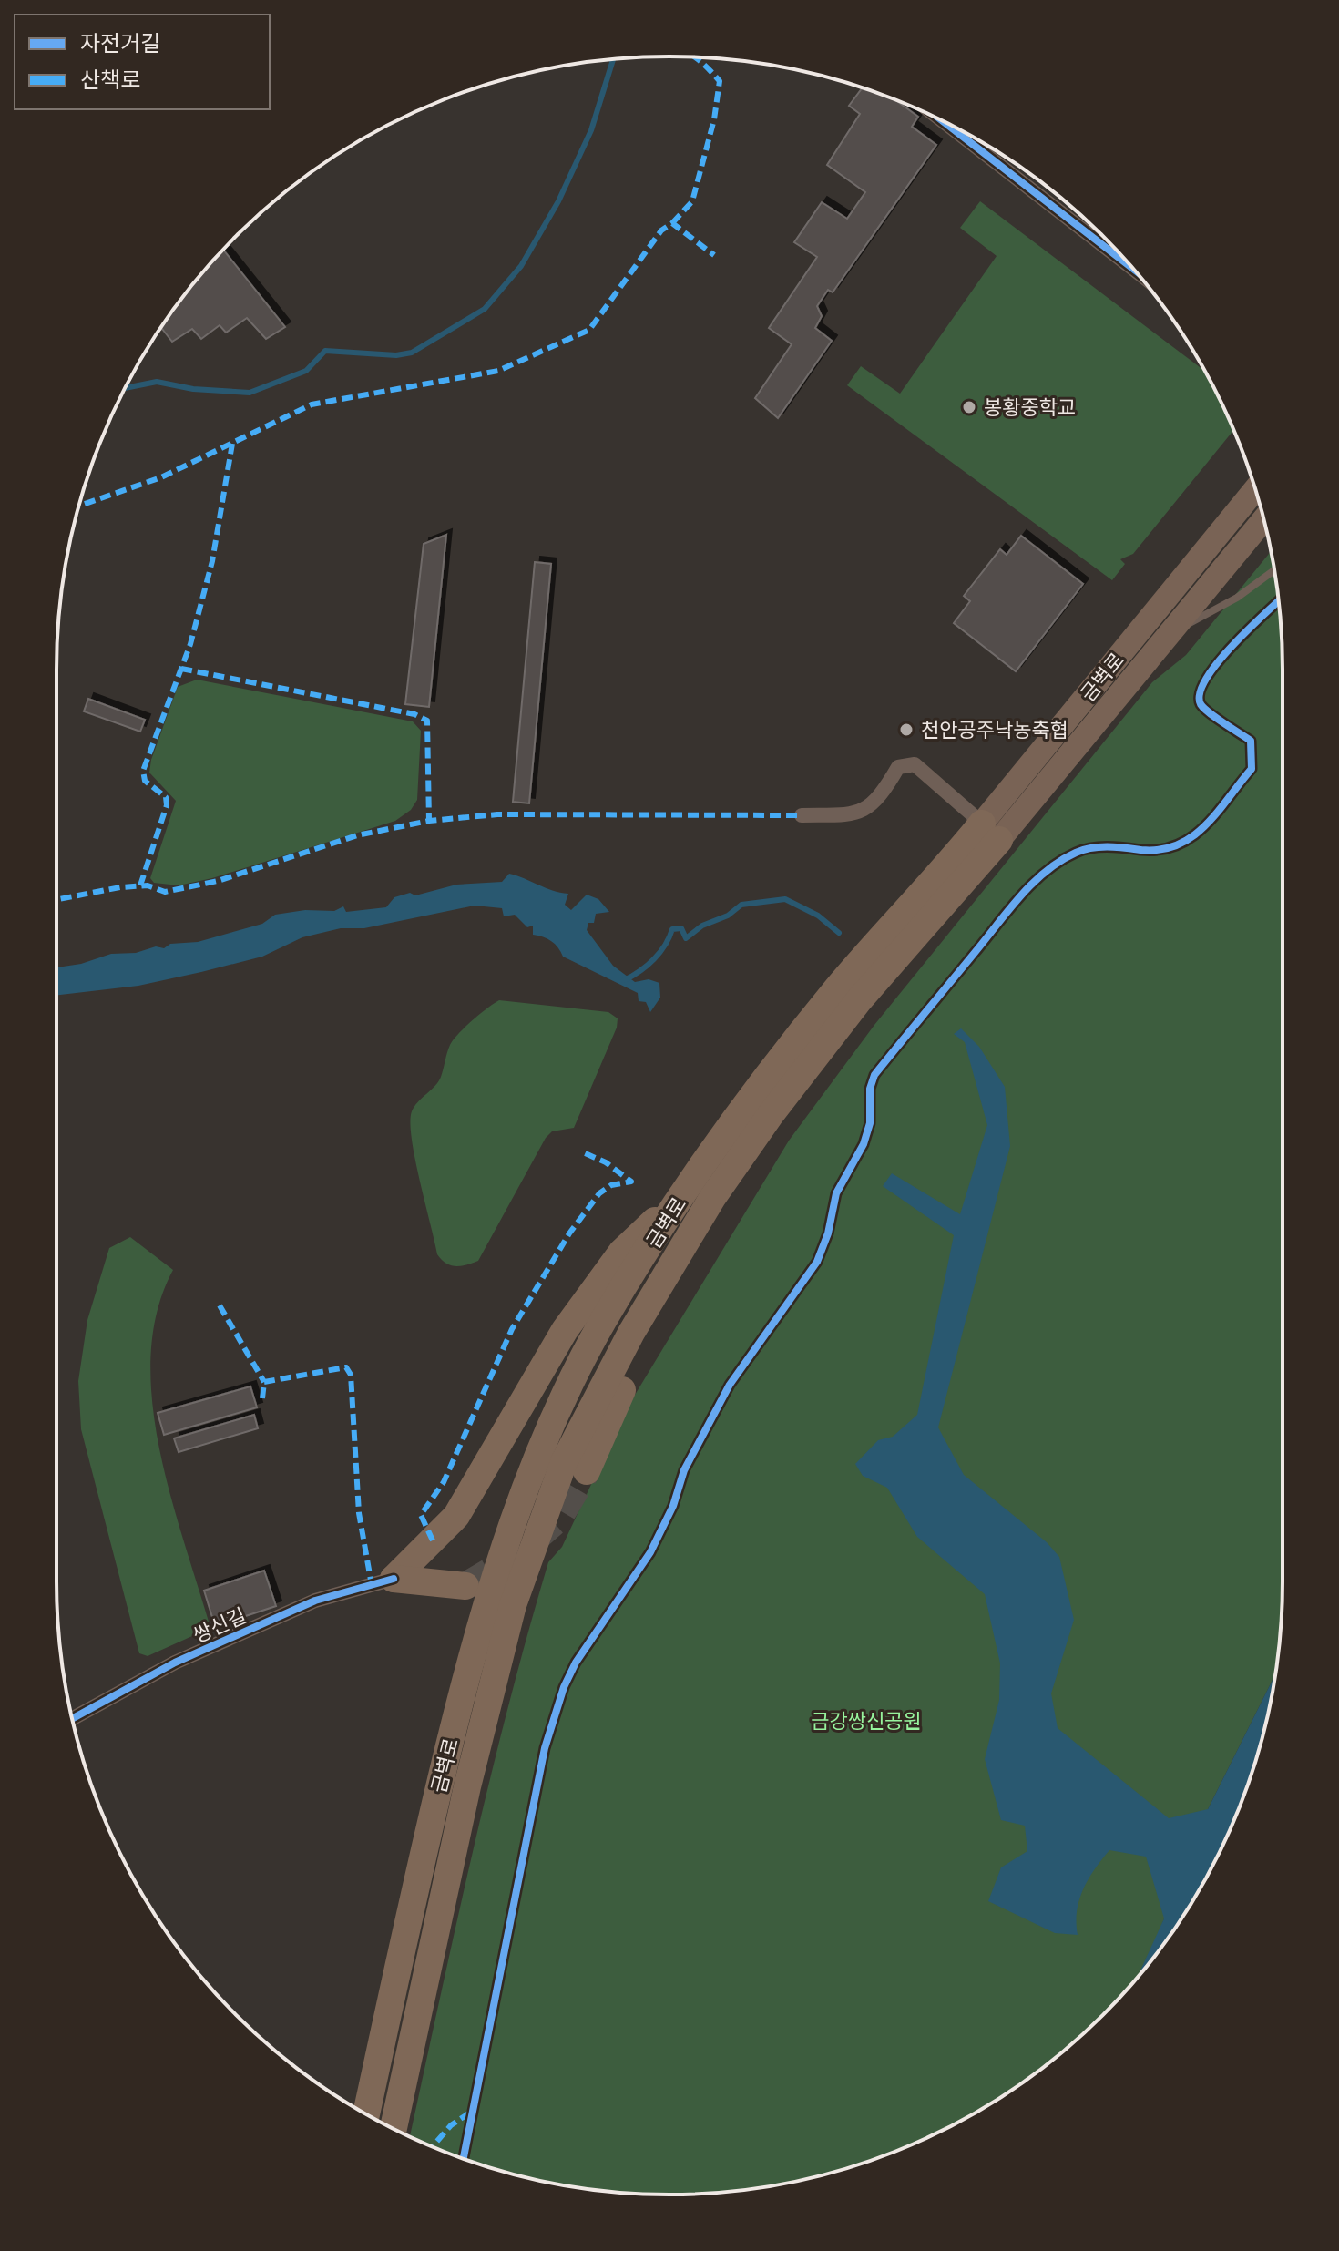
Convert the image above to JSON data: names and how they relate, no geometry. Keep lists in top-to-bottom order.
{
  "streets": {
    "highway": ["금벽로"],
    "street": ["쌍신길"]
  },
  "parks": ["금강쌍신공원"],
  "places": ["봉황중학교", "천안공주낙농축협"],
  "legend": ["자전거길", "산책로"]
}
